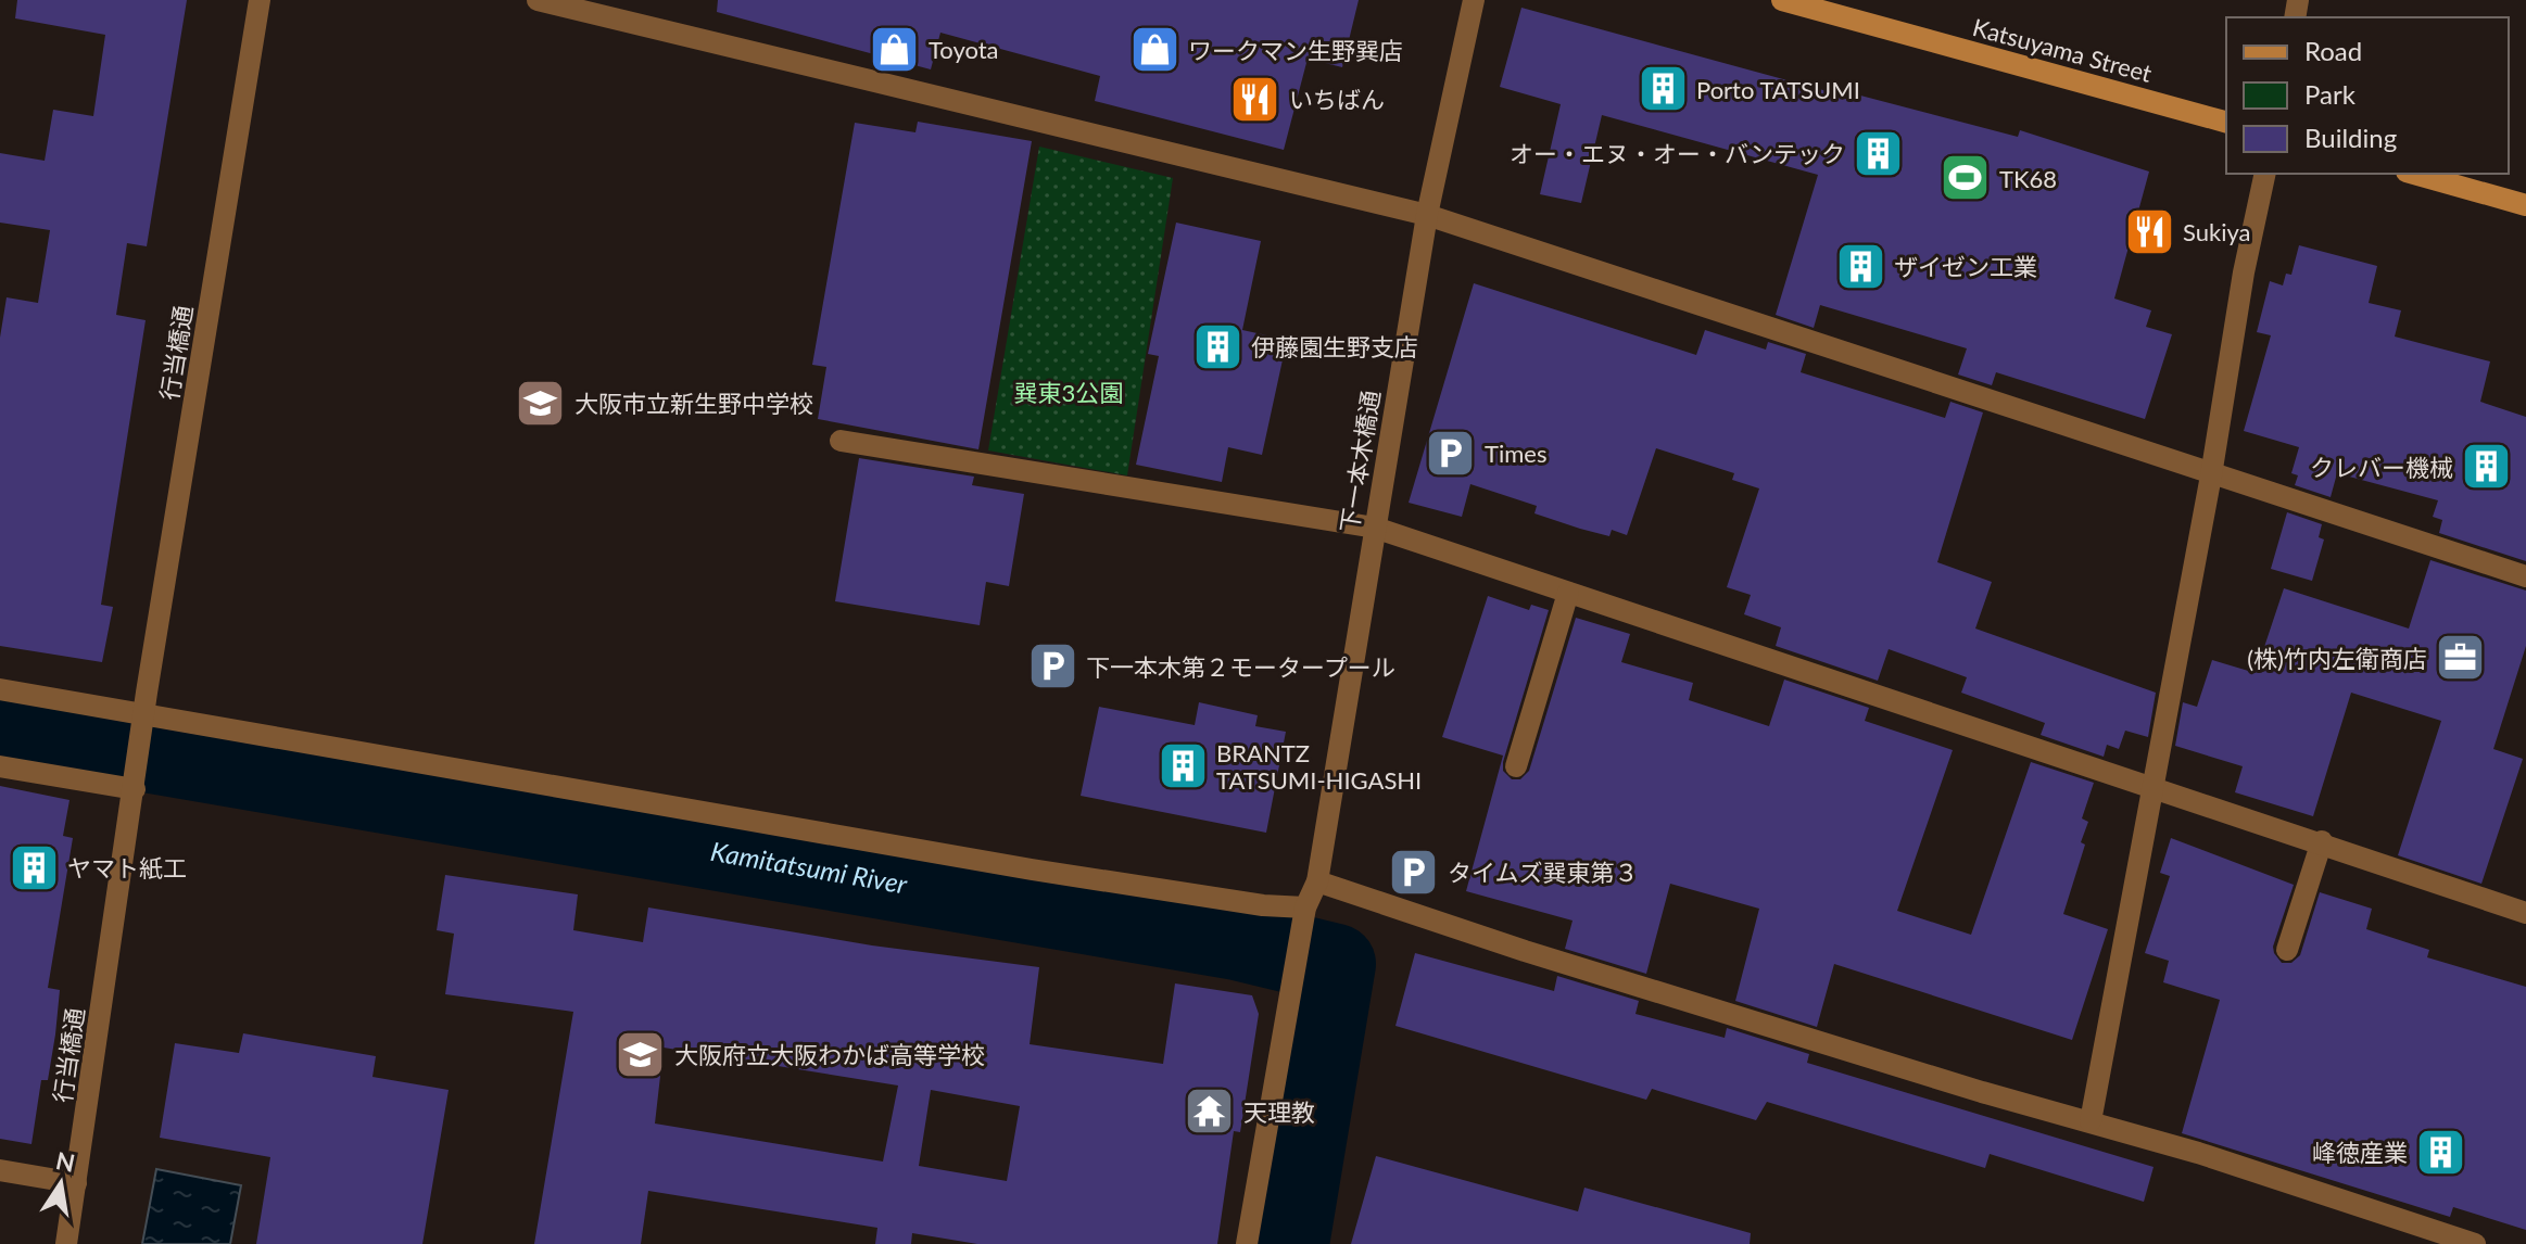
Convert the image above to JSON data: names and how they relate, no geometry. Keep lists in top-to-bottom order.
{
  "streets": {
    "main road": ["Katsuyama Street"],
    "street": ["行当橋通", "下一本木橋通"]
  },
  "water": ["Kamitatsumi River"],
  "parks": ["巽東3公園"],
  "places": {
    "shop": ["Toyota", "ワークマン生野巽店"],
    "building": [
      "Porto TATSUMI",
      "オー・エヌ・オー・バンテック",
      "ザイゼン工業",
      "伊藤園生野支店",
      "クレバー機械",
      "BRANTZ TATSUMI-HIGASHI",
      "ヤマト紙工",
      "峰徳産業"
    ],
    "restaurant": ["いちばん", "Sukiya"],
    "sports": ["TK68"],
    "school or university": ["大阪市立新生野中学校", "大阪府立大阪わかば高等学校"],
    "parking": ["Times", "下一本木第２モータープール", "タイムズ巽東第３"],
    "office": ["(株)竹内左衛商店"],
    "temple": ["天理教"]
  },
  "legend": ["Road", "Park", "Building"],
  "north": "top"
}
